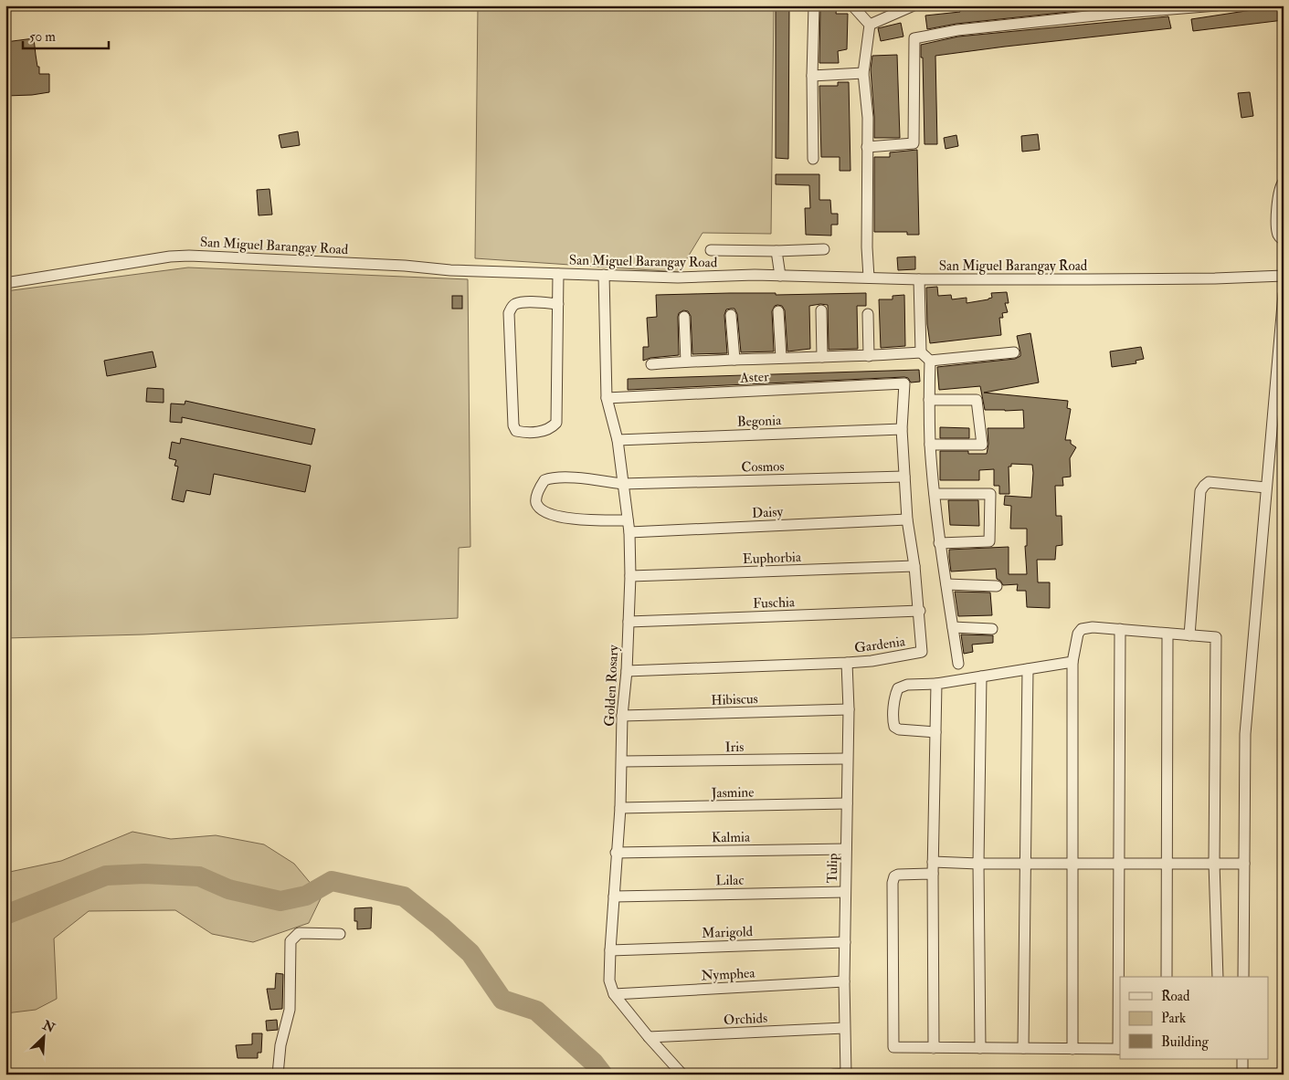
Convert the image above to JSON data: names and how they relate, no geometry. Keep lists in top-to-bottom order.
{
  "streets": {
    "street": [
      "San Miguel Barangay Road",
      "Aster",
      "Begonia",
      "Cosmos",
      "Daisy",
      "Euphorbia",
      "Fuschia",
      "Gardenia",
      "Golden Rosary",
      "Hibiscus",
      "Iris",
      "Jasmine",
      "Kalmia",
      "Tulip",
      "Lilac",
      "Marigold",
      "Nymphea",
      "Orchids"
    ]
  },
  "crossings": [
    ["San Miguel Barangay Road", "Golden Rosary"],
    ["Aster", "Gardenia"],
    ["Aster", "Golden Rosary"],
    ["Begonia", "Gardenia"],
    ["Begonia", "Golden Rosary"],
    ["Cosmos", "Gardenia"],
    ["Cosmos", "Golden Rosary"],
    ["Daisy", "Gardenia"],
    ["Daisy", "Golden Rosary"],
    ["Euphorbia", "Gardenia"],
    ["Euphorbia", "Golden Rosary"],
    ["Fuschia", "Gardenia"],
    ["Fuschia", "Golden Rosary"],
    ["Gardenia", "Golden Rosary"],
    ["Gardenia", "Tulip"],
    ["Golden Rosary", "Hibiscus"],
    ["Golden Rosary", "Iris"],
    ["Golden Rosary", "Jasmine"],
    ["Golden Rosary", "Kalmia"],
    ["Golden Rosary", "Lilac"],
    ["Golden Rosary", "Marigold"],
    ["Golden Rosary", "Nymphea"],
    ["Golden Rosary", "Orchids"],
    ["Hibiscus", "Tulip"],
    ["Iris", "Tulip"],
    ["Jasmine", "Tulip"],
    ["Kalmia", "Tulip"],
    ["Tulip", "Lilac"],
    ["Tulip", "Marigold"],
    ["Tulip", "Nymphea"],
    ["Tulip", "Orchids"]
  ],
  "legend": ["Road", "Park", "Building"],
  "scale_bar": "50 m",
  "north": "top right"
}
